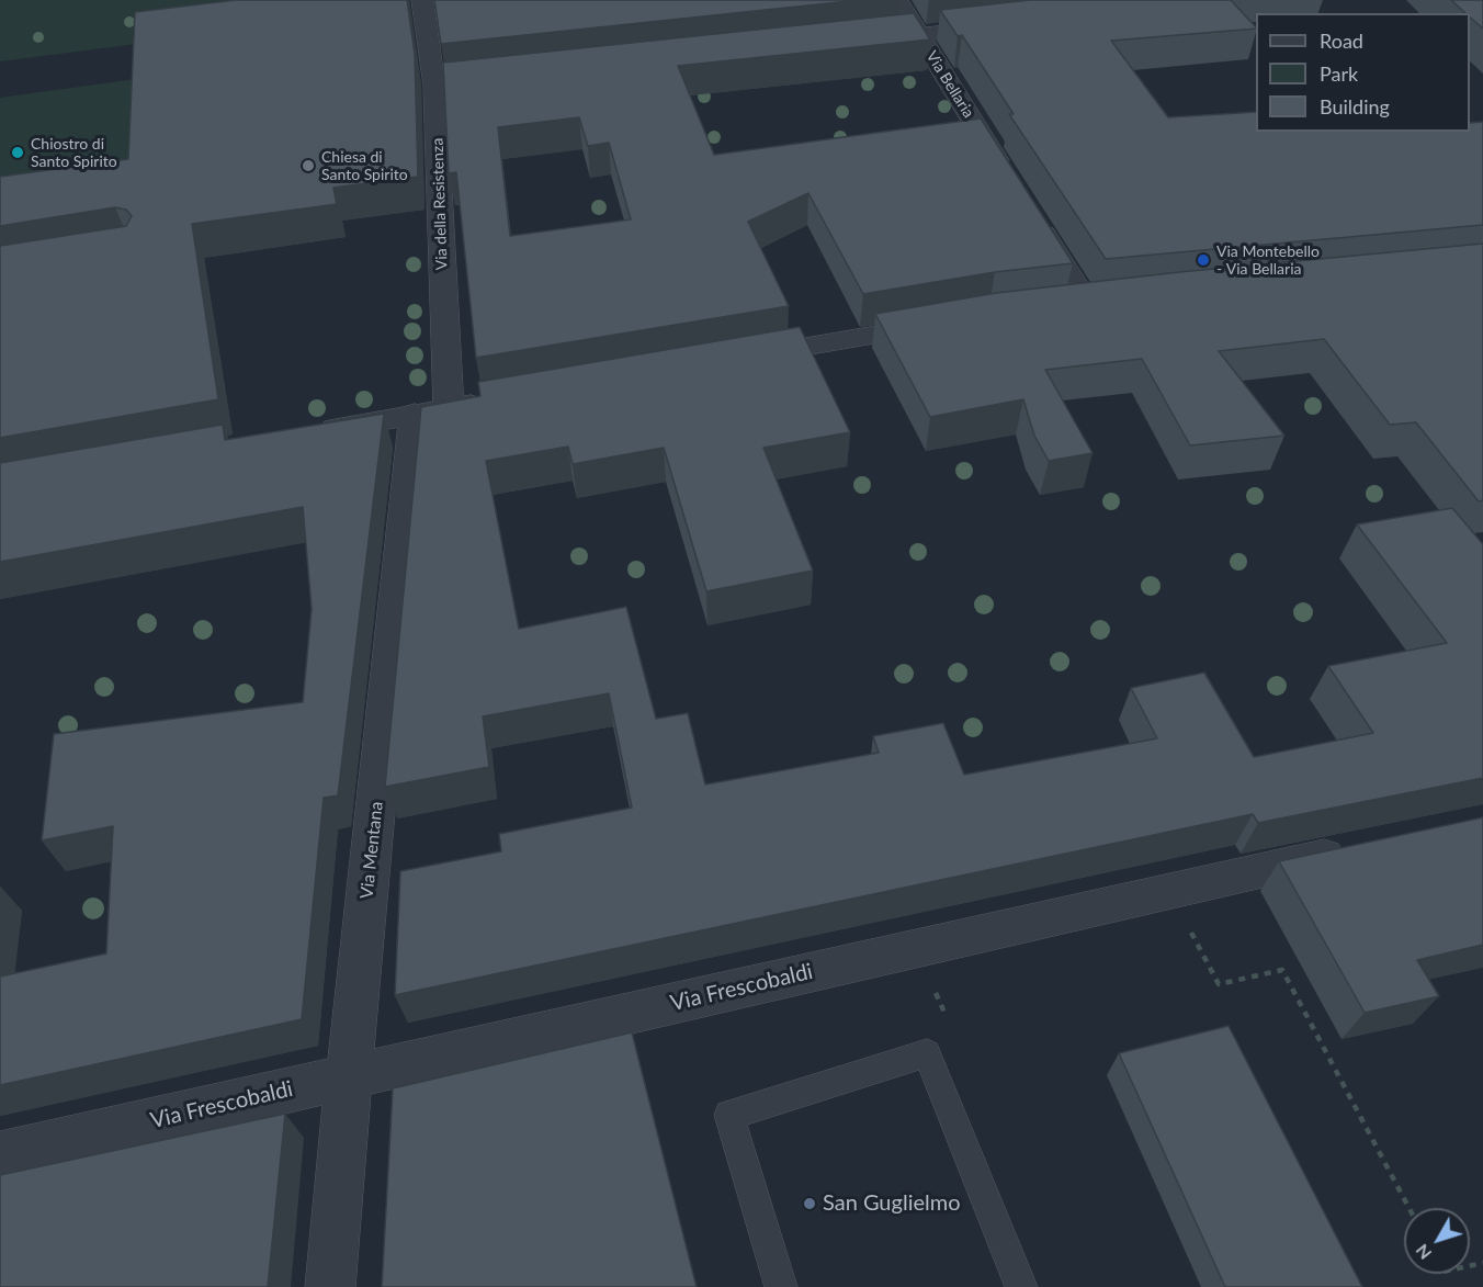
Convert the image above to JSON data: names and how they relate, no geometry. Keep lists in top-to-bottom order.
{
  "streets": {
    "street": [
      "Via Bellaria",
      "Via della Resistenza",
      "Via Mentana",
      "Via Frescobaldi"
    ]
  },
  "crossings": [
    ["Via della Resistenza", "Via Mentana"],
    ["Via Mentana", "Via Frescobaldi"]
  ],
  "places": [
    "Chiostro di Santo Spirito",
    "Chiesa di Santo Spirito",
    "Via Montebello - Via Bellaria",
    "San Guglielmo"
  ],
  "legend": ["Road", "Park", "Building"],
  "north": "bottom left"
}
